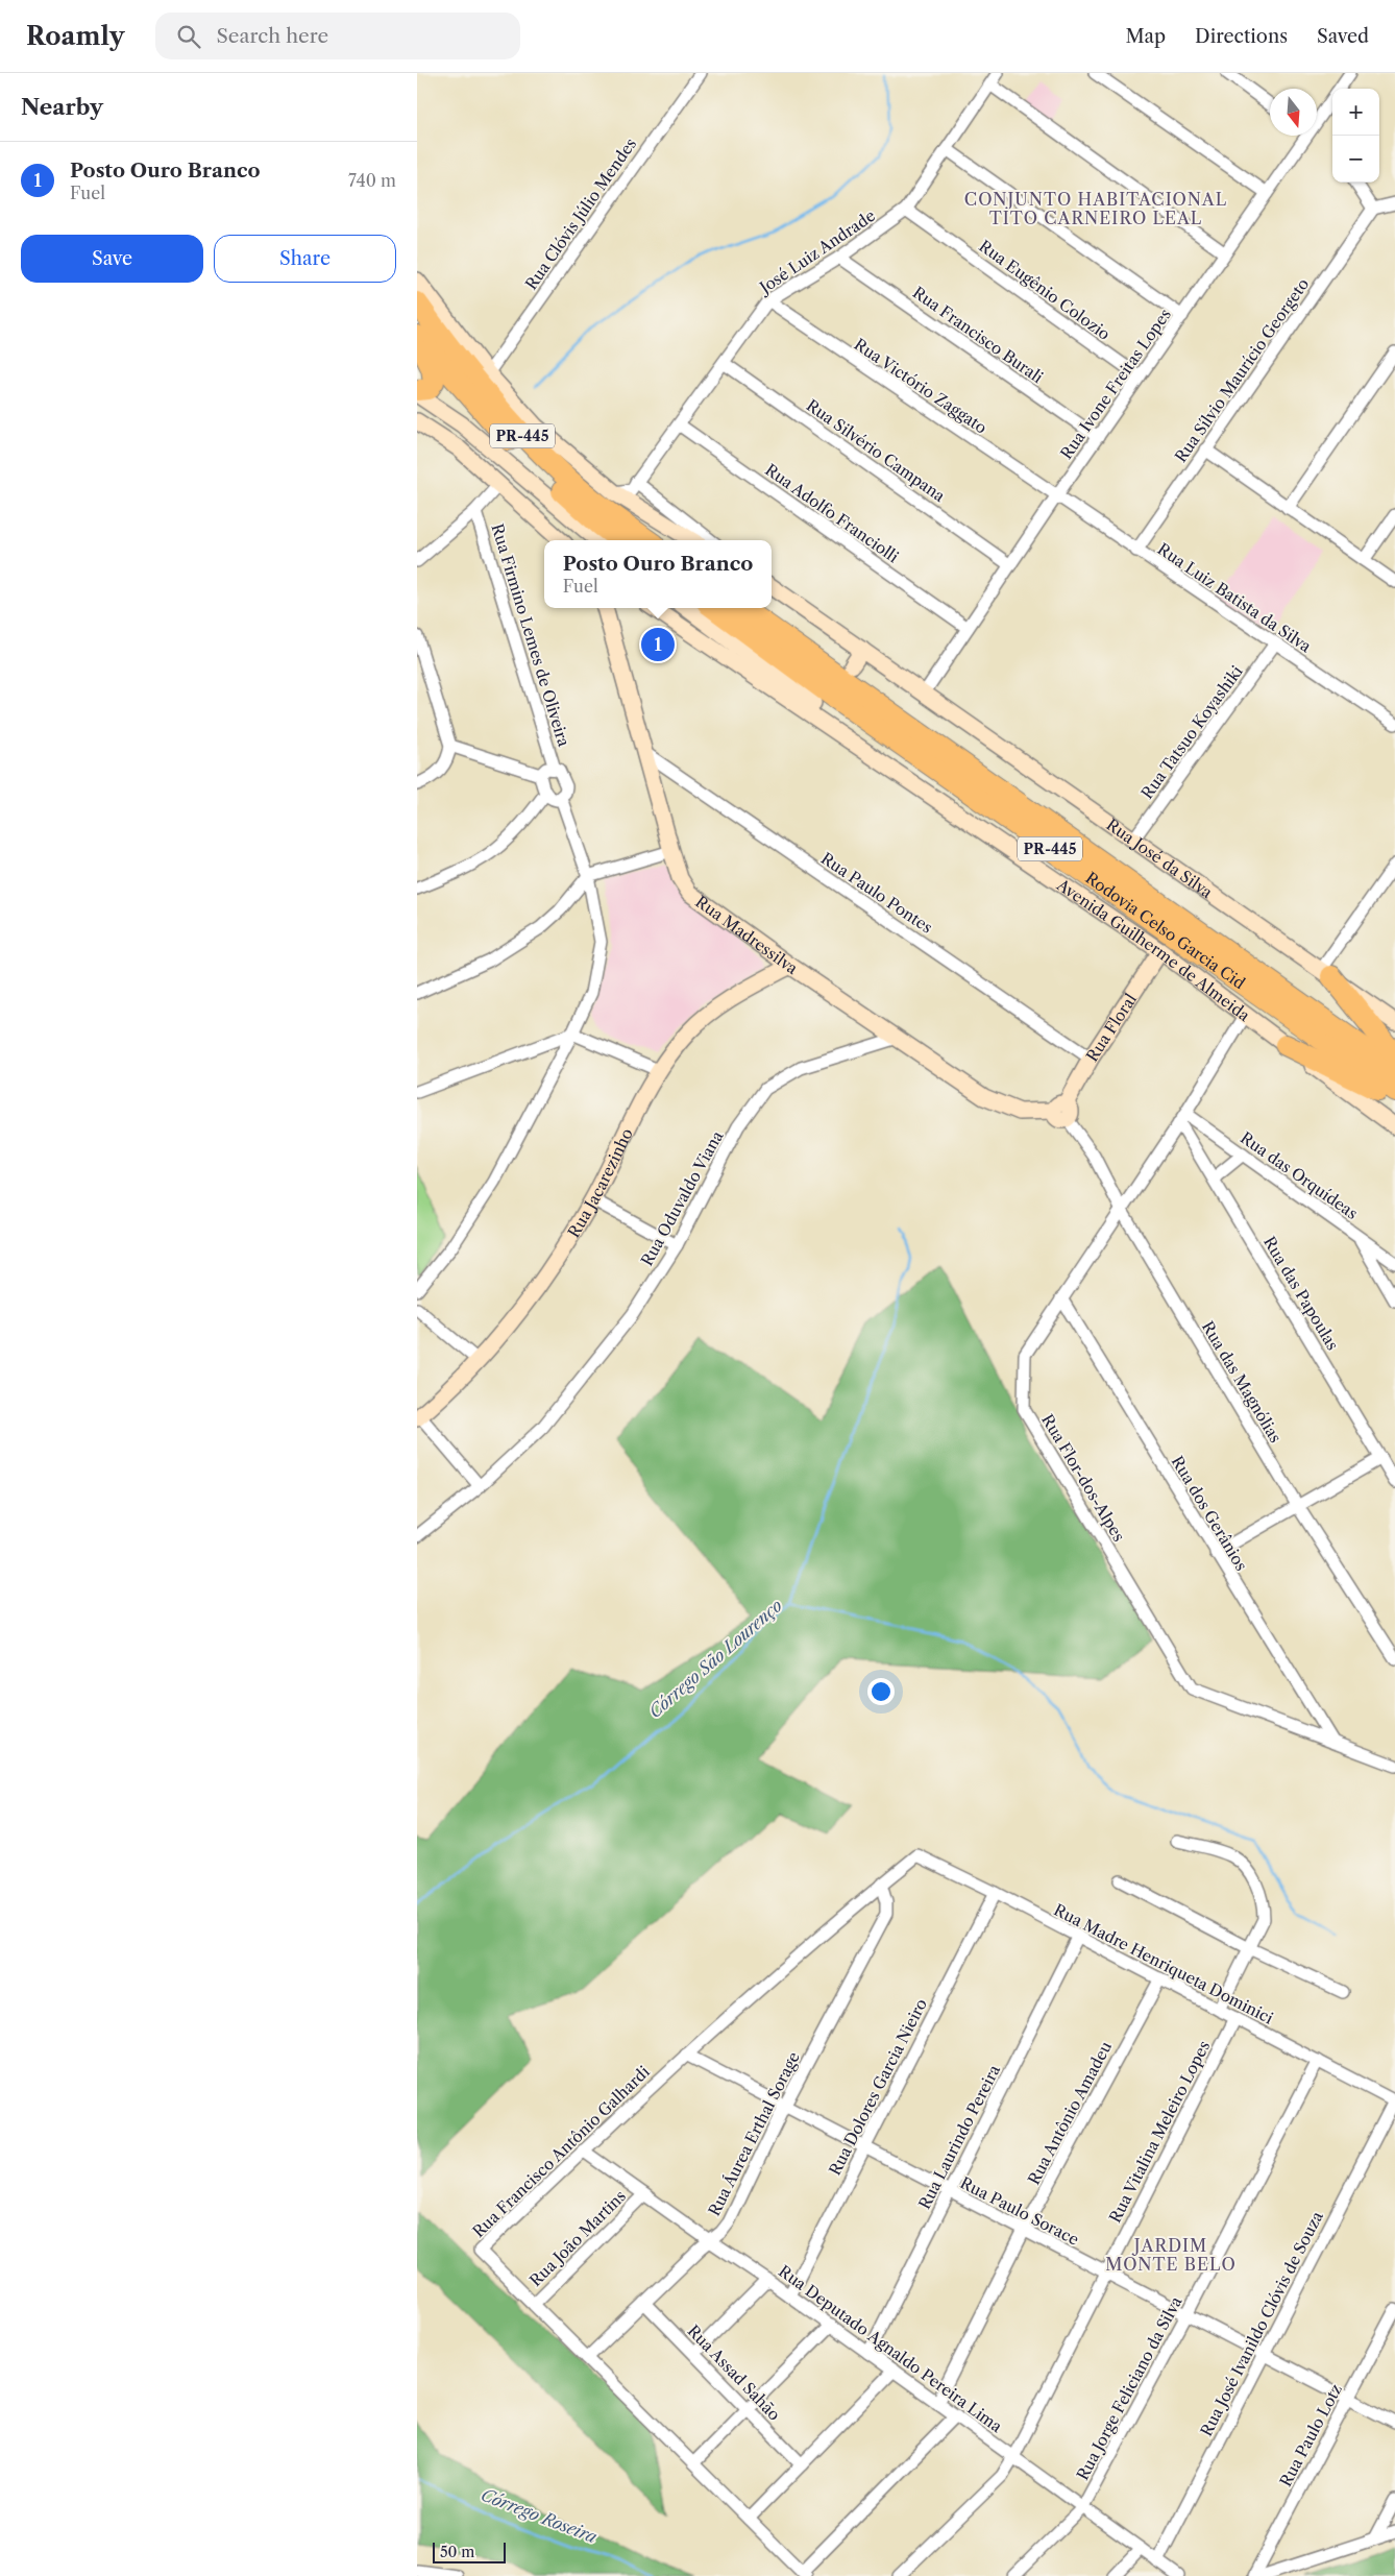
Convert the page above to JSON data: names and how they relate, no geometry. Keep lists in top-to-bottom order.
{
  "streets": {
    "highway": ["PR-445", "Rodovia Celso Garcia Cid"],
    "street": [
      "Rua Clóvis Júlio Mendes",
      "José Luiz Andrade",
      "Rua Eugênio Colozio",
      "Rua Francisco Burali",
      "Rua Sílvio Maurício Georgeto",
      "Rua Ivone Freitas Lopes",
      "Rua Victório Zaggato",
      "Rua Silvério Campana",
      "Rua Adolfo Franciolli",
      "Rua Luiz Batista da Silva",
      "Rua Firmino Lemes de Oliveira",
      "Rua Tatsuo Koyashiki",
      "Rua José da Silva",
      "Rua Paulo Pontes",
      "Rua Madressilva",
      "Avenida Guilherme de Almeida",
      "Rua Floral",
      "Rua das Orquídeas",
      "Rua Jacarezinho",
      "Rua Oduvaldo Viana",
      "Rua das Papoulas",
      "Rua das Magnólias",
      "Rua Flor-dos-Alpes",
      "Rua dos Gerânios",
      "Rua Madre Henriqueta Dominici",
      "Rua Dolores Garcia Nieiro",
      "Rua Antônio Amadeu",
      "Rua Vitalina Meleiro Lopes",
      "Rua Áurea Erthal Sorage",
      "Rua Laurindo Pereira",
      "Rua Francisco Antônio Galhardi",
      "Rua Paulo Sorace",
      "Rua João Martins",
      "Rua José Ivanildo Clóvis de Souza",
      "Rua Deputado Agnaldo Pereira Lima",
      "Rua Assad Sahão",
      "Rua Jorge Feliciano da Silva",
      "Rua Paulo Lotz"
    ]
  },
  "crossings": [
    ["José Luiz Andrade", "Rua Eugênio Colozio"],
    ["José Luiz Andrade", "Rua Francisco Burali"],
    ["José Luiz Andrade", "Rua Victório Zaggato"],
    ["José Luiz Andrade", "Rua Silvério Campana"],
    ["José Luiz Andrade", "Rua Adolfo Franciolli"],
    ["Rua Eugênio Colozio", "Rua Ivone Freitas Lopes"],
    ["Rua Francisco Burali", "Rua Ivone Freitas Lopes"],
    ["Rua Sílvio Maurício Georgeto", "Rua Luiz Batista da Silva"],
    ["Rua Ivone Freitas Lopes", "Rua Victório Zaggato"],
    ["Rua Ivone Freitas Lopes", "Rua Silvério Campana"],
    ["Rua Ivone Freitas Lopes", "Rua Adolfo Franciolli"],
    ["Rua Ivone Freitas Lopes", "Rua Luiz Batista da Silva"],
    ["Rua Ivone Freitas Lopes", "Rua José da Silva"],
    ["Rua Victório Zaggato", "Rua Luiz Batista da Silva"],
    ["Rua Luiz Batista da Silva", "Rua Tatsuo Koyashiki"],
    ["Rua Tatsuo Koyashiki", "Rua José da Silva"],
    ["Rua Paulo Pontes", "Rua Madressilva"],
    ["Rua Paulo Pontes", "Rua Floral"],
    ["Rua Madressilva", "Rua Floral"],
    ["Rua Madressilva", "Rua Jacarezinho"],
    ["Rua Madressilva", "Rua Oduvaldo Viana"],
    ["Rua Madressilva", "Rua das Magnólias"],
    ["Avenida Guilherme de Almeida", "Rua Floral"],
    ["Avenida Guilherme de Almeida", "Rua Flor-dos-Alpes"],
    ["Rua Floral", "Rua das Magnólias"],
    ["Rua das Orquídeas", "Rua das Papoulas"],
    ["Rua das Orquídeas", "Rua Flor-dos-Alpes"],
    ["Rua das Papoulas", "Rua Flor-dos-Alpes"],
    ["Rua das Magnólias", "Rua Flor-dos-Alpes"],
    ["Rua Flor-dos-Alpes", "Rua dos Gerânios"],
    ["Rua Madre Henriqueta Dominici", "Rua Dolores Garcia Nieiro"],
    ["Rua Madre Henriqueta Dominici", "Rua Antônio Amadeu"],
    ["Rua Madre Henriqueta Dominici", "Rua Vitalina Meleiro Lopes"],
    ["Rua Madre Henriqueta Dominici", "Rua Laurindo Pereira"],
    ["Rua Madre Henriqueta Dominici", "Rua Francisco Antônio Galhardi"],
    ["Rua Madre Henriqueta Dominici", "Rua José Ivanildo Clóvis de Souza"],
    ["Rua Madre Henriqueta Dominici", "Rua Jorge Feliciano da Silva"],
    ["Rua Dolores Garcia Nieiro", "Rua Paulo Sorace"],
    ["Rua Dolores Garcia Nieiro", "Rua Deputado Agnaldo Pereira Lima"],
    ["Rua Antônio Amadeu", "Rua Paulo Sorace"],
    ["Rua Antônio Amadeu", "Rua Deputado Agnaldo Pereira Lima"],
    ["Rua Vitalina Meleiro Lopes", "Rua Paulo Sorace"],
    ["Rua Vitalina Meleiro Lopes", "Rua Deputado Agnaldo Pereira Lima"],
    ["Rua Áurea Erthal Sorage", "Rua Francisco Antônio Galhardi"],
    ["Rua Áurea Erthal Sorage", "Rua Paulo Sorace"],
    ["Rua Áurea Erthal Sorage", "Rua Deputado Agnaldo Pereira Lima"],
    ["Rua Áurea Erthal Sorage", "Rua Assad Sahão"],
    ["Rua Laurindo Pereira", "Rua Paulo Sorace"],
    ["Rua Laurindo Pereira", "Rua Deputado Agnaldo Pereira Lima"],
    ["Rua Francisco Antônio Galhardi", "Rua Paulo Sorace"],
    ["Rua Francisco Antônio Galhardi", "Rua João Martins"],
    ["Rua Francisco Antônio Galhardi", "Rua Deputado Agnaldo Pereira Lima"],
    ["Rua Paulo Sorace", "Rua José Ivanildo Clóvis de Souza"],
    ["Rua Paulo Sorace", "Rua Jorge Feliciano da Silva"],
    ["Rua Paulo Sorace", "Rua Paulo Lotz"],
    ["Rua João Martins", "Rua Deputado Agnaldo Pereira Lima"],
    ["Rua José Ivanildo Clóvis de Souza", "Rua Deputado Agnaldo Pereira Lima"],
    ["Rua Deputado Agnaldo Pereira Lima", "Rua Jorge Feliciano da Silva"]
  ],
  "districts": ["CONJUNTO HABITACIONAL TITO CARNEIRO LEAL", "JARDIM MONTE BELO"],
  "water": ["Córrego São Lourenço", "Córrego Roseira"],
  "scale_bar": "50 m",
  "north": "bottom",
  "page": {
    "header": "Roamly",
    "search": "Search here",
    "nav": ["Map", "Directions", "Saved"],
    "heading": "Nearby",
    "map_buttons": ["+", "−"],
    "list": [
      {
        "mark": "1",
        "name": "Posto Ouro Branco",
        "note": "Fuel",
        "value": "740 m"
      }
    ],
    "buttons": ["Save", "Share"],
    "popup": ["Posto Ouro Branco", "Fuel"],
    "pins": "1",
    "scale": "50 m"
  }
}
